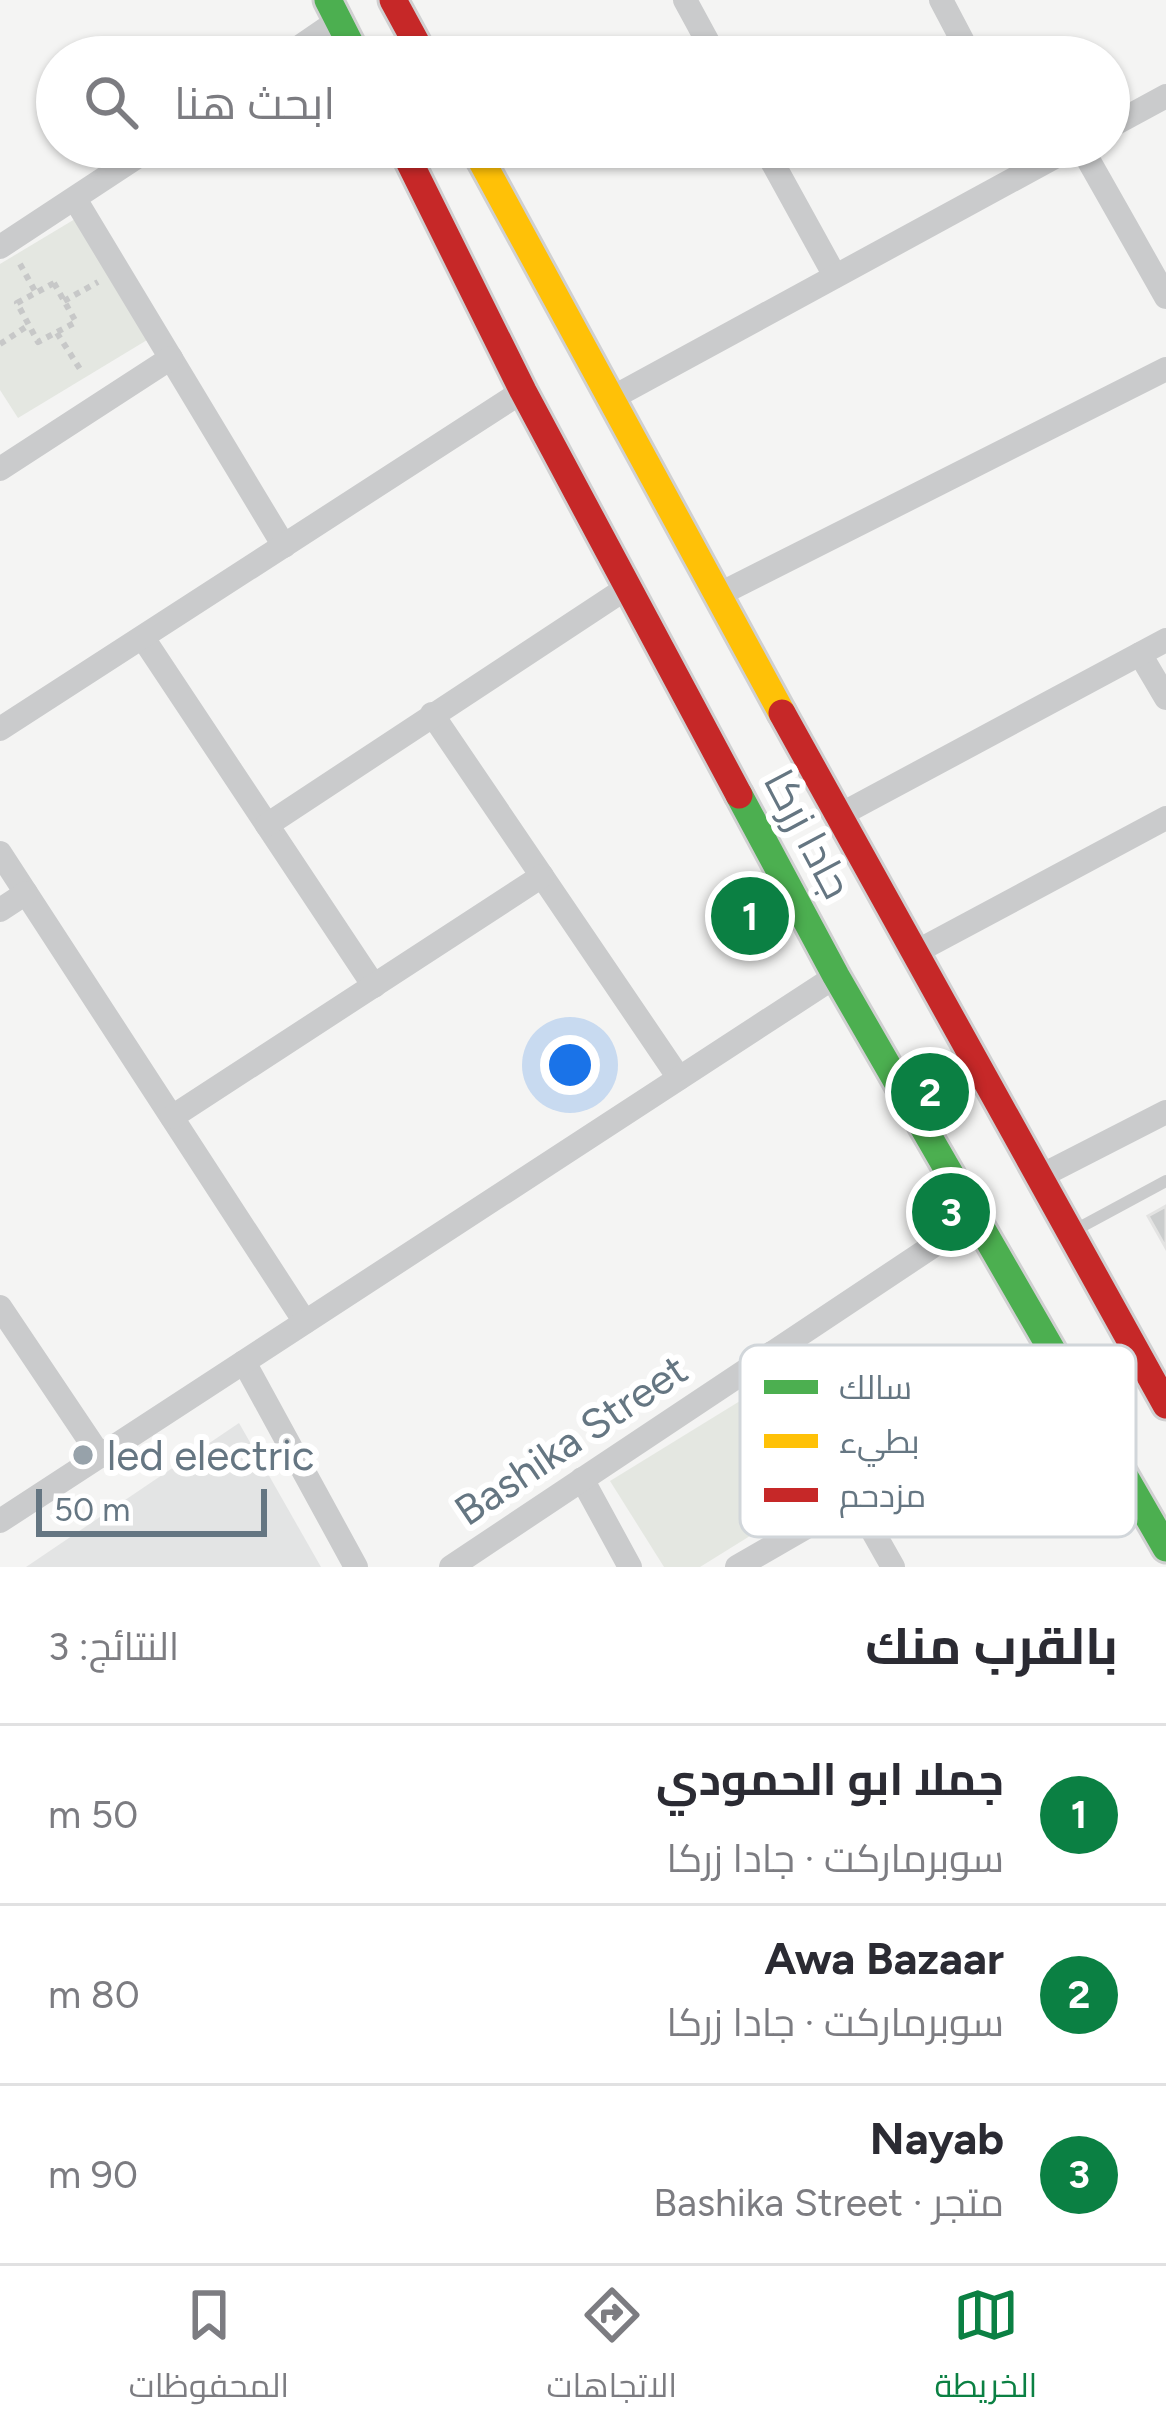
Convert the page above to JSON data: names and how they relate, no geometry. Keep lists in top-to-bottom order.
{
  "streets": {
    "main road": ["جادا زرکا"],
    "street": ["Bashika Street"]
  },
  "crossings": [
    ["جادا زرکا", "Bashika Street"]
  ],
  "places": ["led electric"],
  "legend": ["سالك", "بطيء", "مزدحم"],
  "scale_bar": "50 m",
  "page": {
    "search": "ابحث هنا",
    "pins": ["1", "2", "3"],
    "scale": "50 m",
    "heading": ["بالقرب منك", "النتائج: 3"],
    "list": [
      {
        "mark": "1",
        "name": "جملا ابو الحمودي",
        "note": "سوبرماركت · جادا زرکا",
        "value": "50 m"
      },
      {
        "mark": "2",
        "name": "Awa Bazaar",
        "note": "سوبرماركت · جادا زرکا",
        "value": "80 m"
      },
      {
        "mark": "3",
        "name": "Nayab",
        "note": "متجر · Bashika Street",
        "value": "90 m"
      }
    ],
    "nav": ["الخريطة", "الاتجاهات", "المحفوظات"]
  }
}
